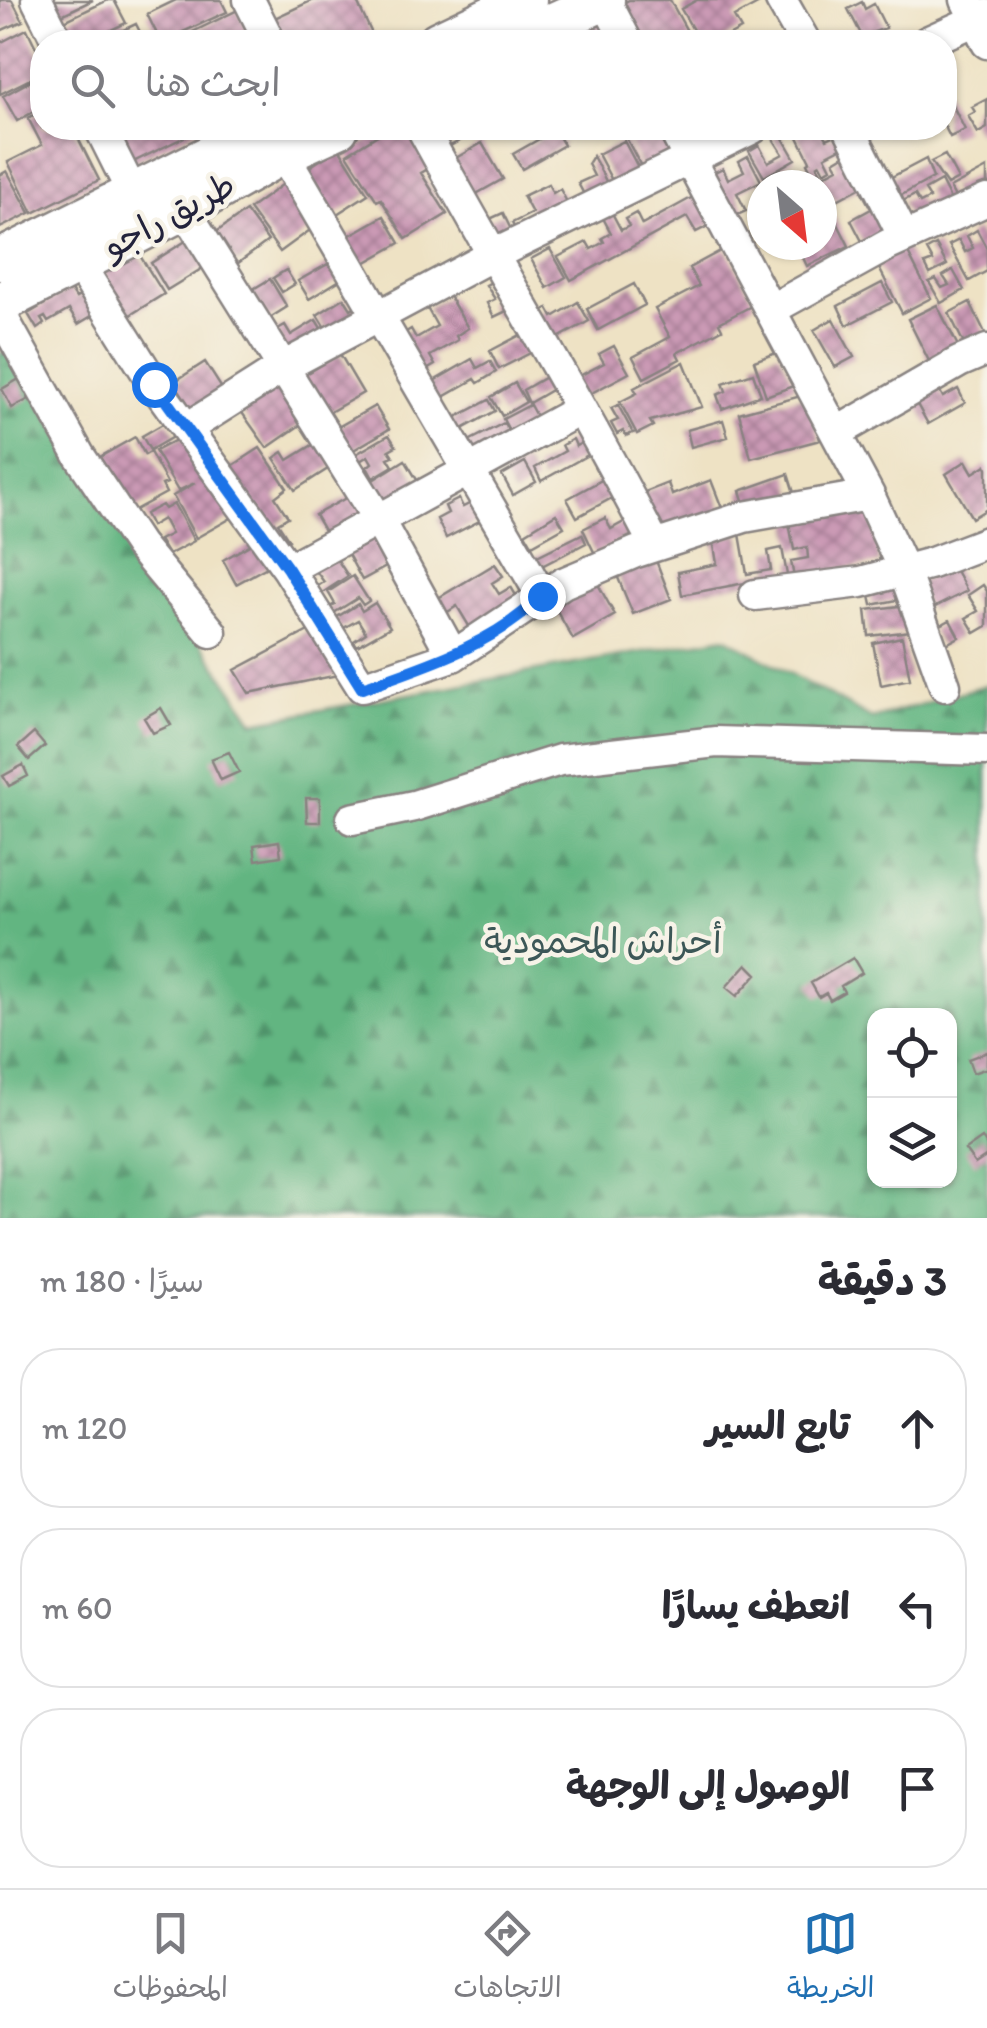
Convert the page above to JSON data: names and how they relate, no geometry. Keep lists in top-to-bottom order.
{
  "streets": {
    "main road": ["طريق راجو"]
  },
  "parks": ["أحراش المحمودية"],
  "north": "bottom right",
  "page": {
    "search": "ابحث هنا",
    "heading": ["3 دقيقة", "سيرًا · 180 m"],
    "list": [
      ["تابع السير", "120 m"],
      ["انعطف يسارًا", "60 m"],
      "الوصول إلى الوجهة"
    ],
    "nav": ["الخريطة", "الاتجاهات", "المحفوظات"]
  }
}
